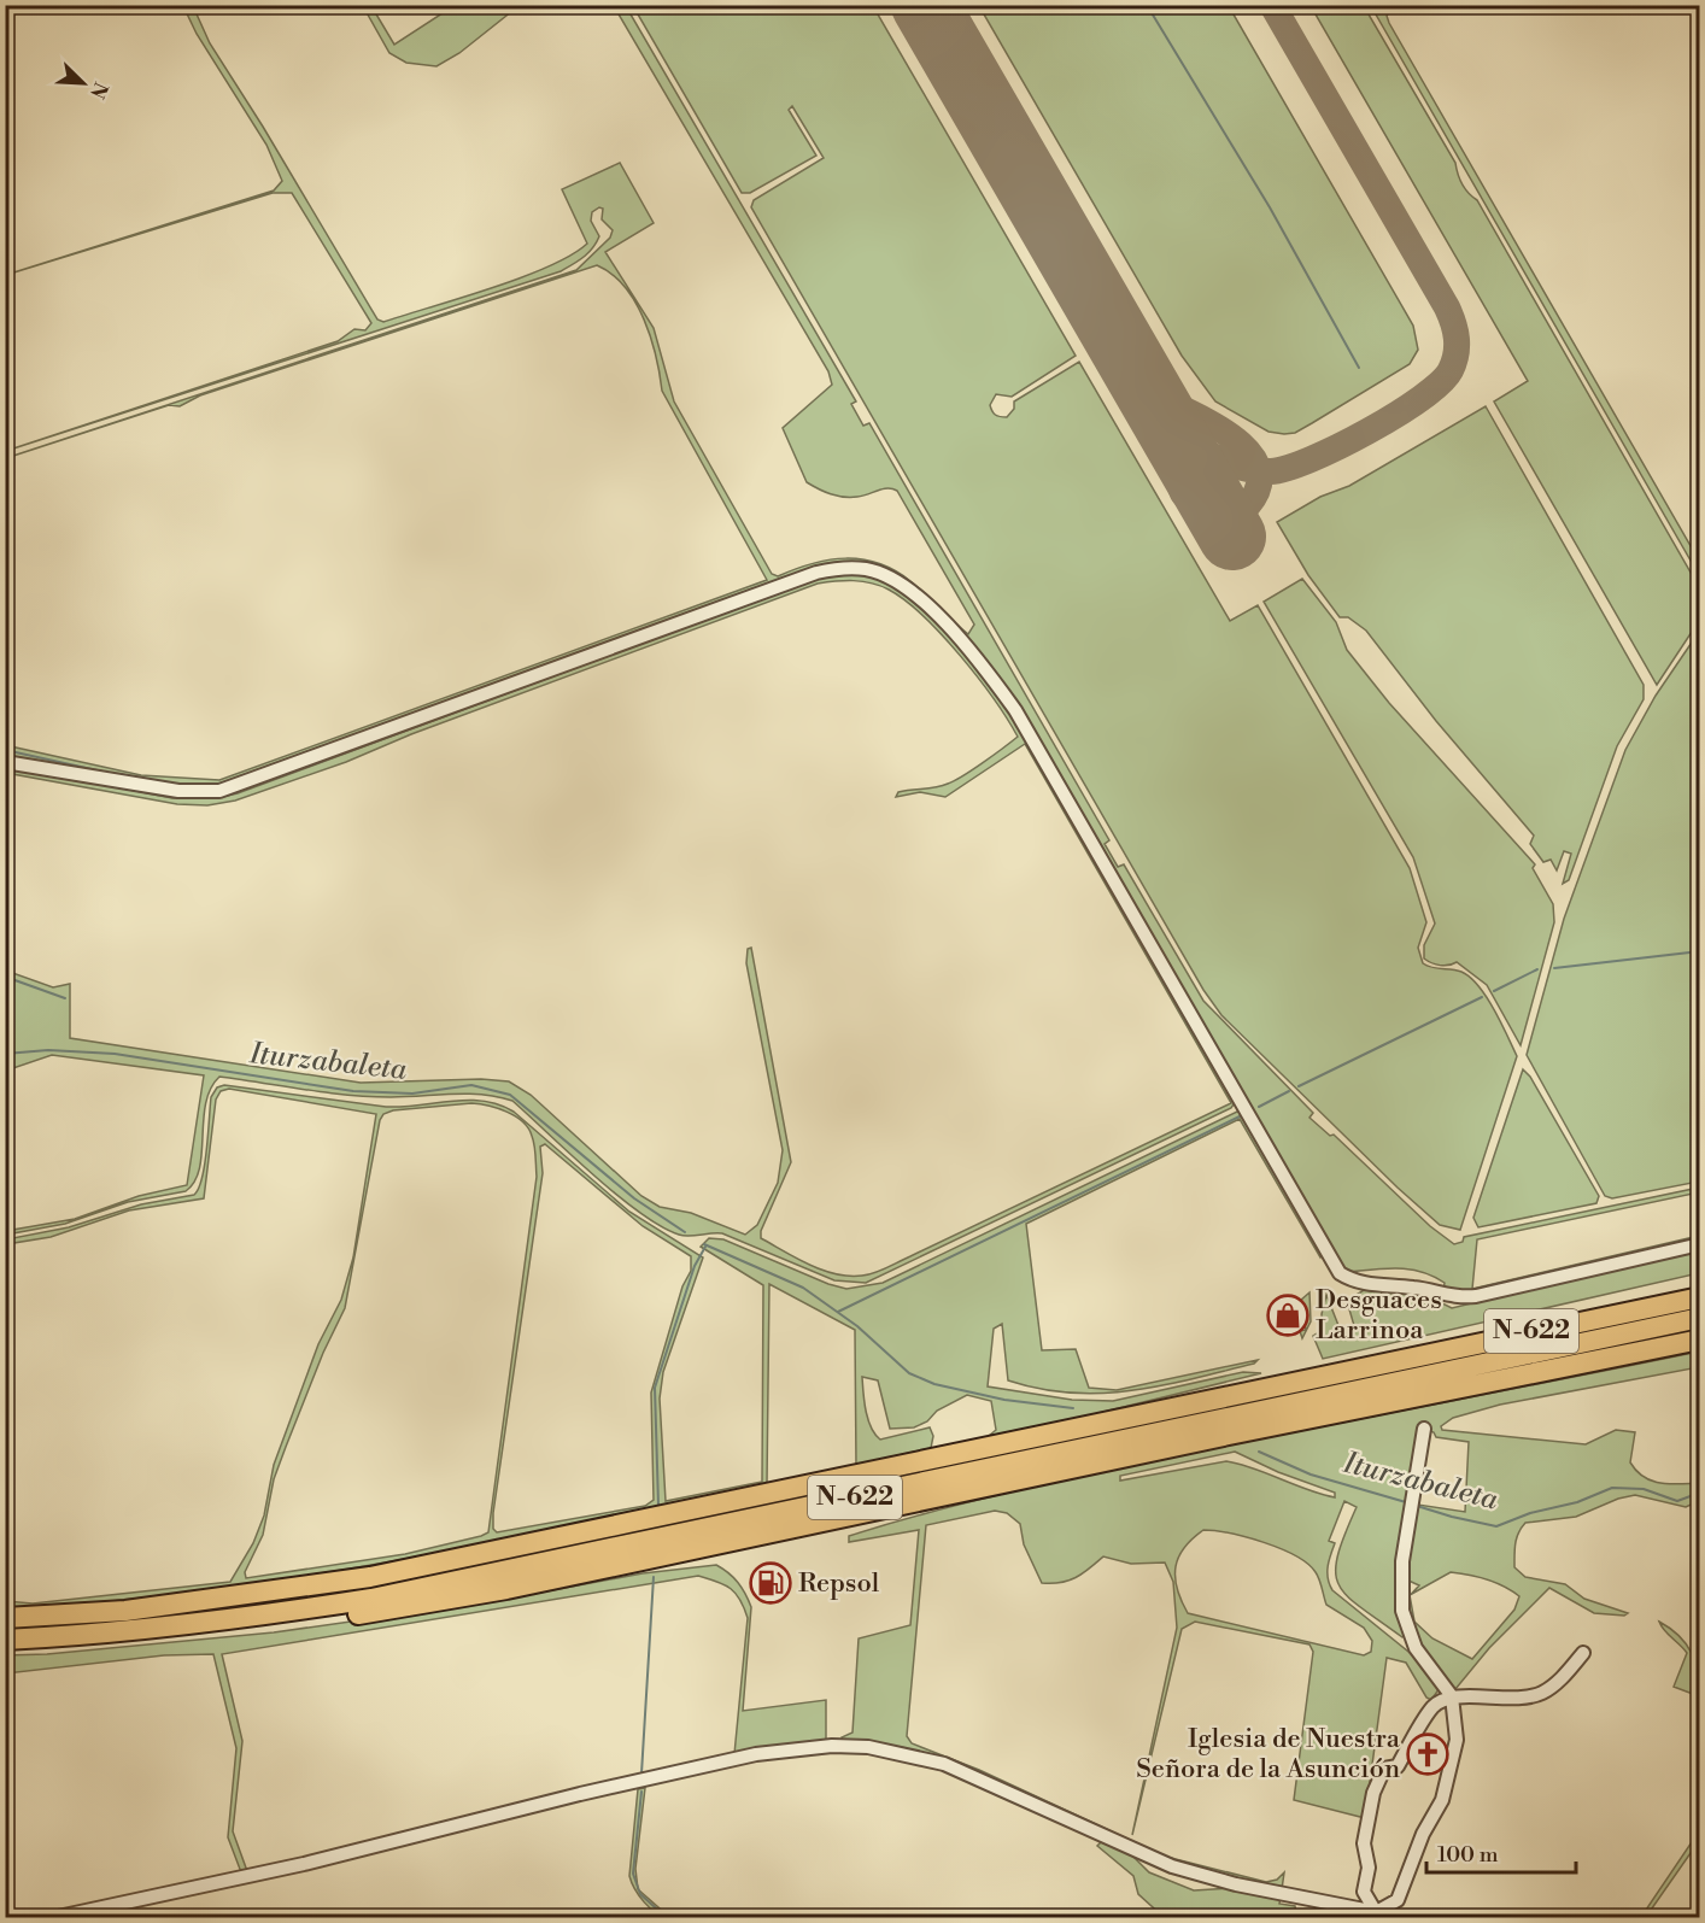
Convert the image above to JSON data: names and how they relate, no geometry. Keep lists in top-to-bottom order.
{
  "streets": {
    "highway": ["N-622"]
  },
  "water": ["Iturzabaleta"],
  "places": {
    "shop": ["Desguaces Larrinoa"],
    "fuel station": ["Repsol"],
    "church": ["Iglesia de Nuestra Señora de la Asunción"]
  },
  "scale_bar": "100 m",
  "north": "bottom right"
}
